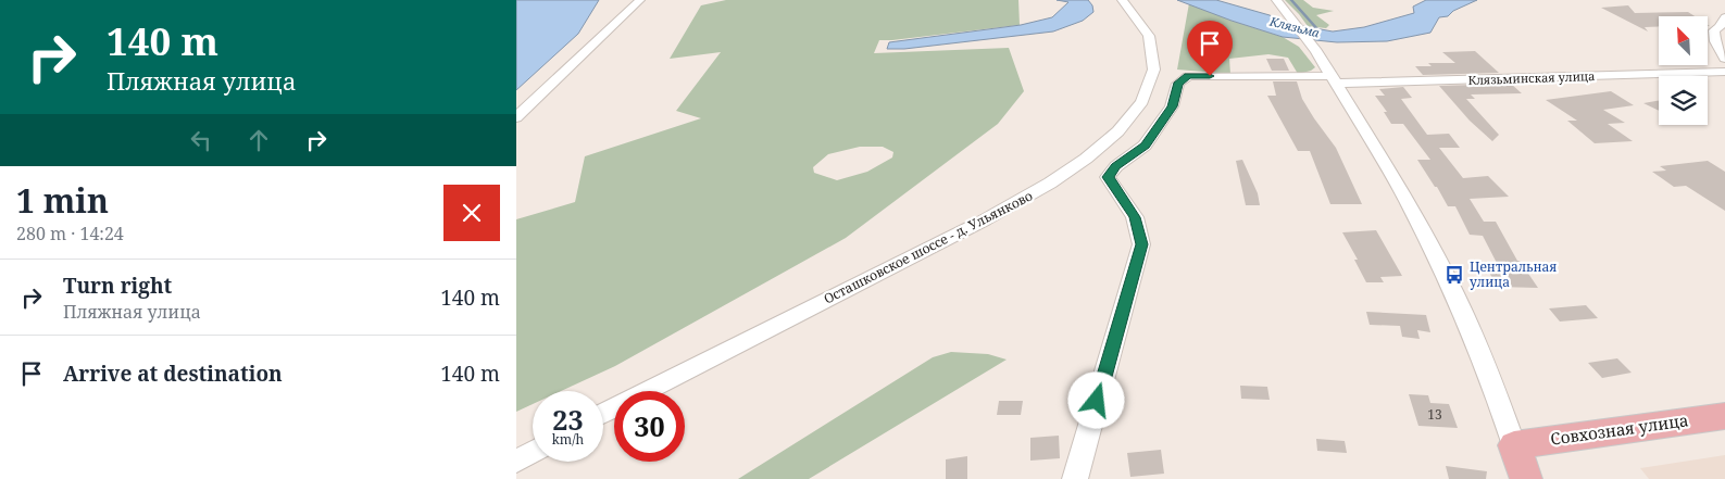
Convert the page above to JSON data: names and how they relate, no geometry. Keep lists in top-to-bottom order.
{
  "streets": {
    "main road": ["Совхозная улица"],
    "street": ["Клязьминская улица", "Осташковское шоссе - д. Ульянково"]
  },
  "water": ["Клязьма"],
  "places": {
    "bus stop": ["Центральная улица"]
  },
  "house_numbers": ["13"],
  "north": "top left",
  "page": {
    "turn": ["140 m", "Пляжная улица"],
    "heading": ["1 min", "280 m · 14:24"],
    "list": [
      {
        "name": "Turn right",
        "note": "Пляжная улица",
        "value": "140 m"
      },
      {
        "name": "Arrive at destination",
        "value": "140 m"
      }
    ],
    "speed": "23 km/h",
    "limit": "30"
  }
}
